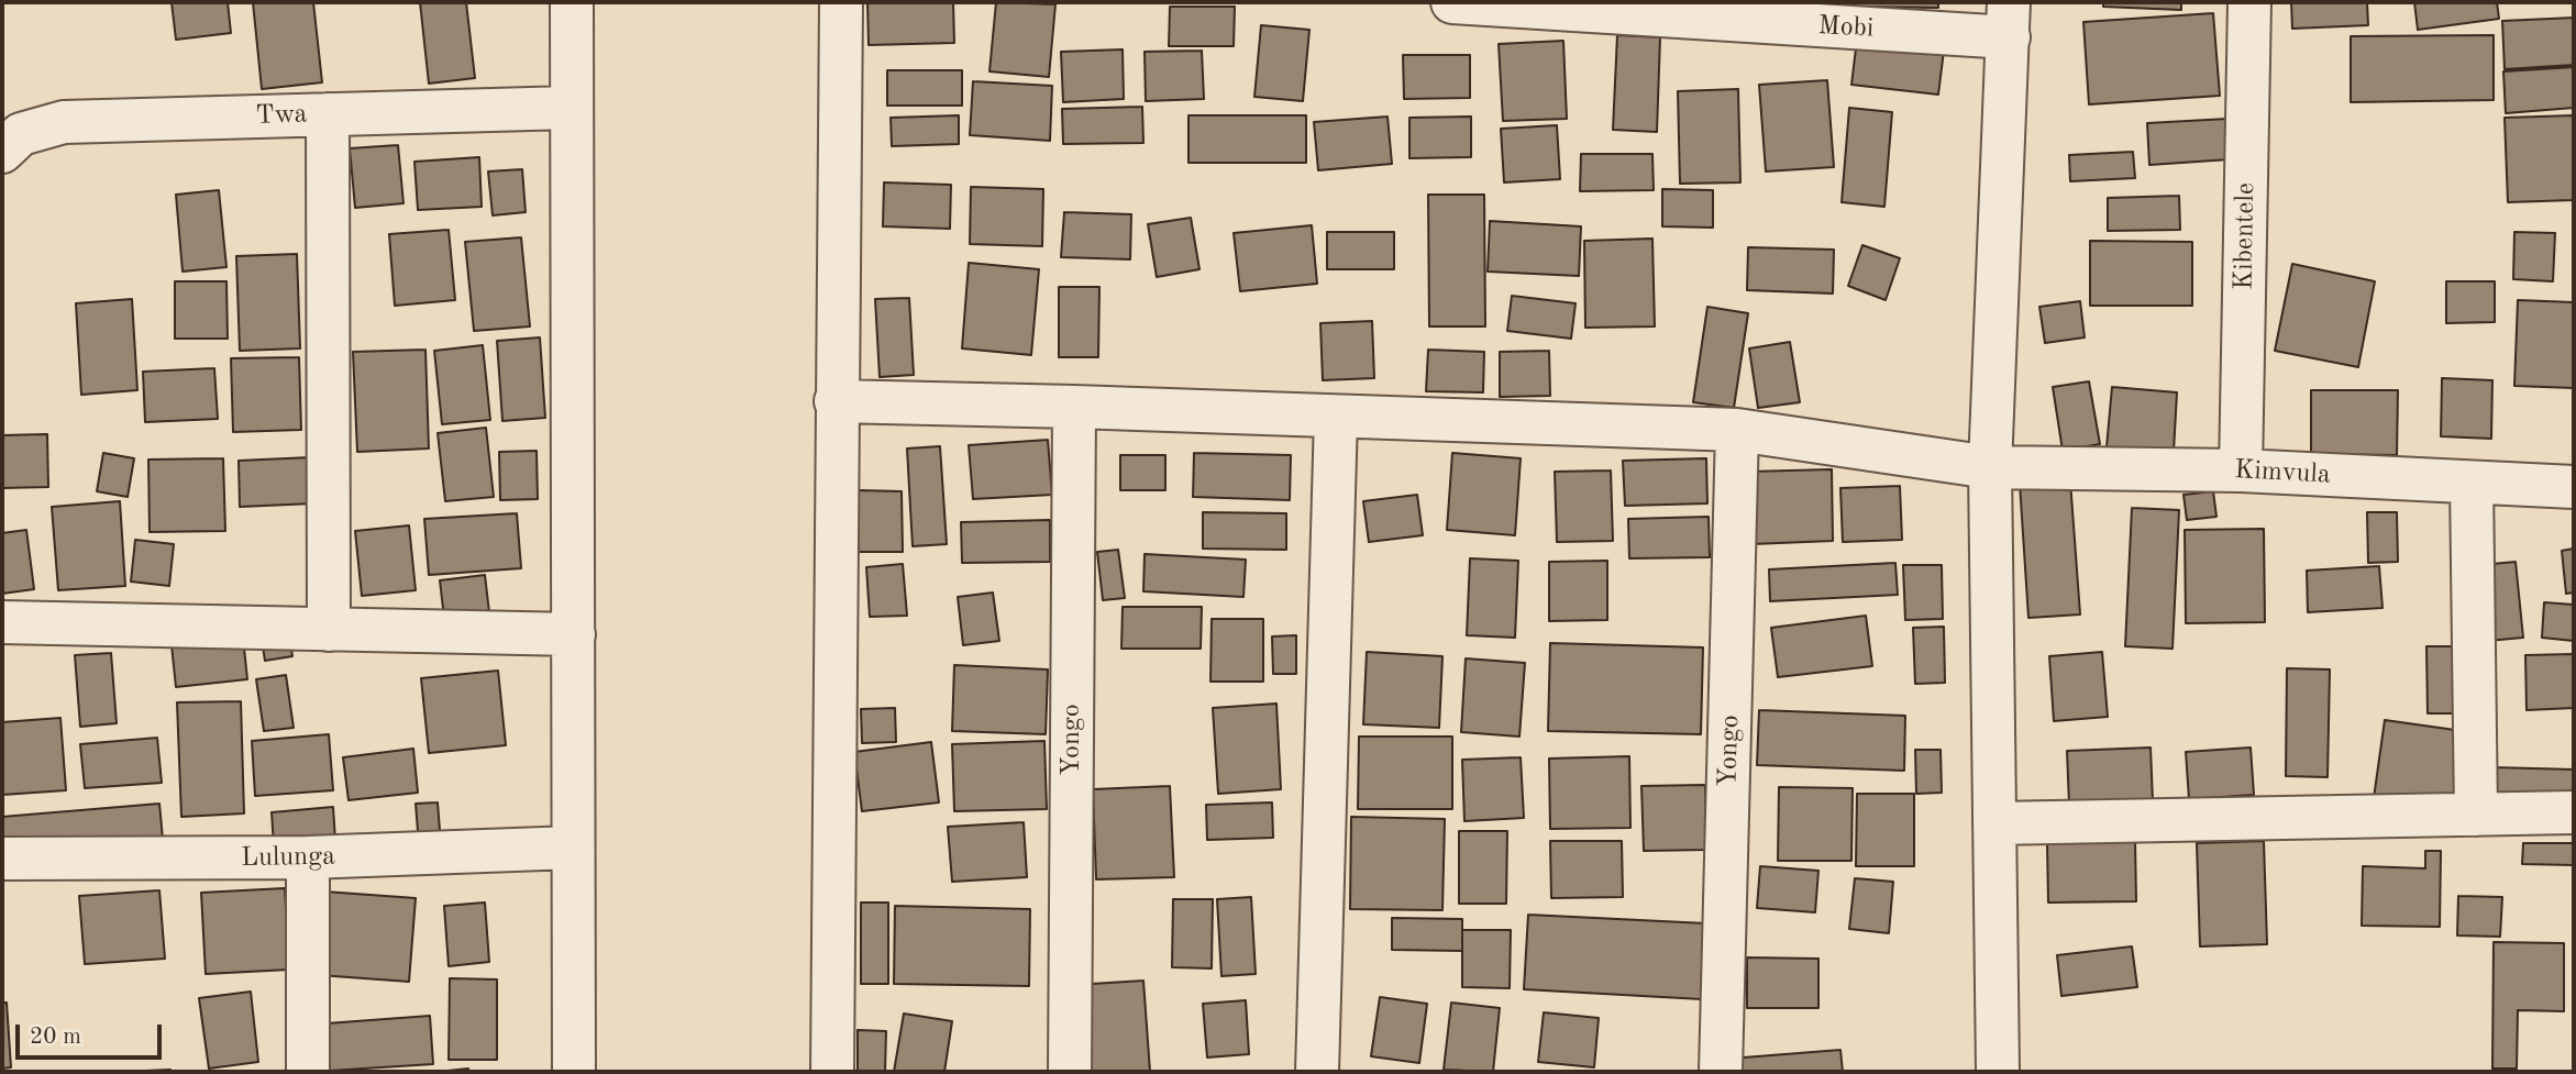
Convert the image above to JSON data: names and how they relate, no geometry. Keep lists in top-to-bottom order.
{
  "streets": {
    "street": [
      "Mobi",
      "Twa",
      "Kibentele",
      "Kimvula",
      "Yongo",
      "Lulunga"
    ]
  },
  "crossings": [
    ["Kibentele", "Kimvula"]
  ],
  "scale_bar": "20 m"
}
